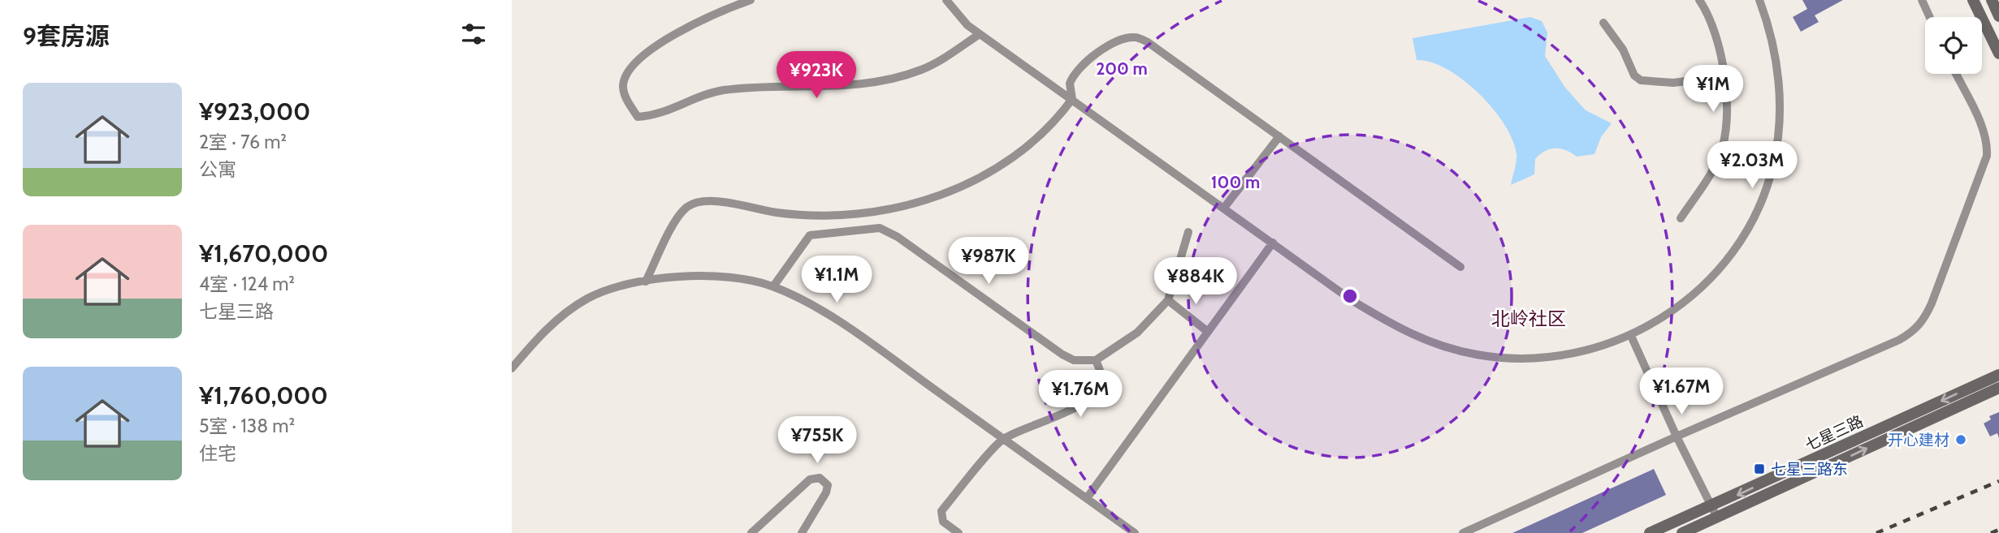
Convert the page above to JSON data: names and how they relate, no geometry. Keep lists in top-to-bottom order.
{
  "streets": {
    "street": ["七星三路"]
  },
  "districts": ["北岭社区"],
  "places": {
    "other": ["开心建材"],
    "transit": ["七星三路东"]
  },
  "page": {
    "heading": "9套房源",
    "price": [
      "¥923K",
      "¥1M",
      "¥2.03M",
      "¥987K",
      "¥1.1M",
      "¥884K",
      "¥1.67M",
      "¥1.76M",
      "¥755K"
    ],
    "list": [
      {
        "name": "¥923,000",
        "note": "2室 · 76 m² · 公寓"
      },
      {
        "name": "¥1,670,000",
        "note": "4室 · 124 m² · 七星三路"
      },
      {
        "name": "¥1,760,000",
        "note": "5室 · 138 m² · 住宅"
      }
    ]
  },
  "rings": ["200 m", "100 m"]
}
